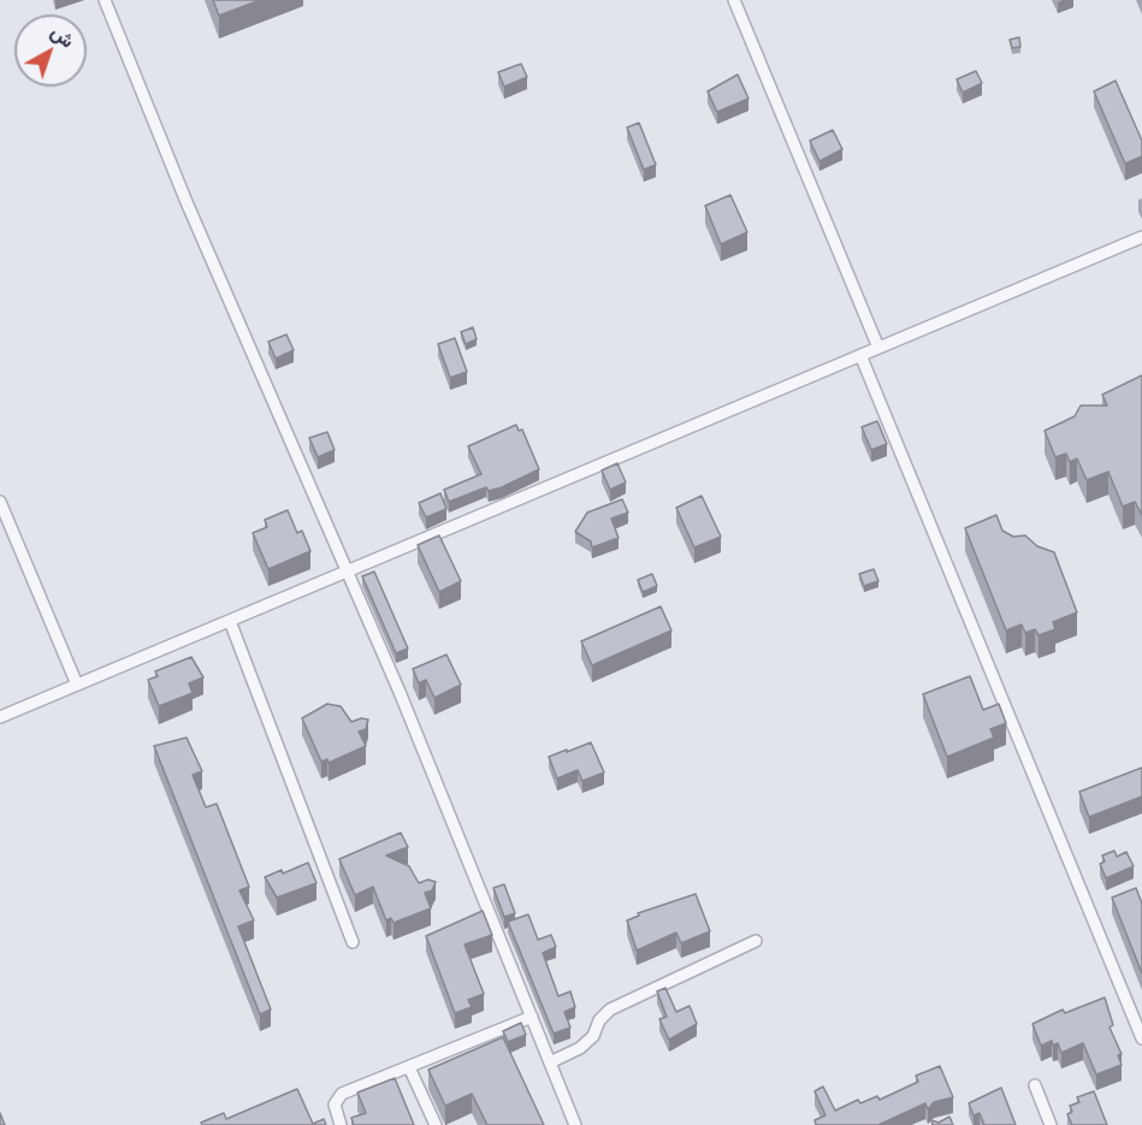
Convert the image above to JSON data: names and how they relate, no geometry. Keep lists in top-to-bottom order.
{
  "north": "top right"
}
